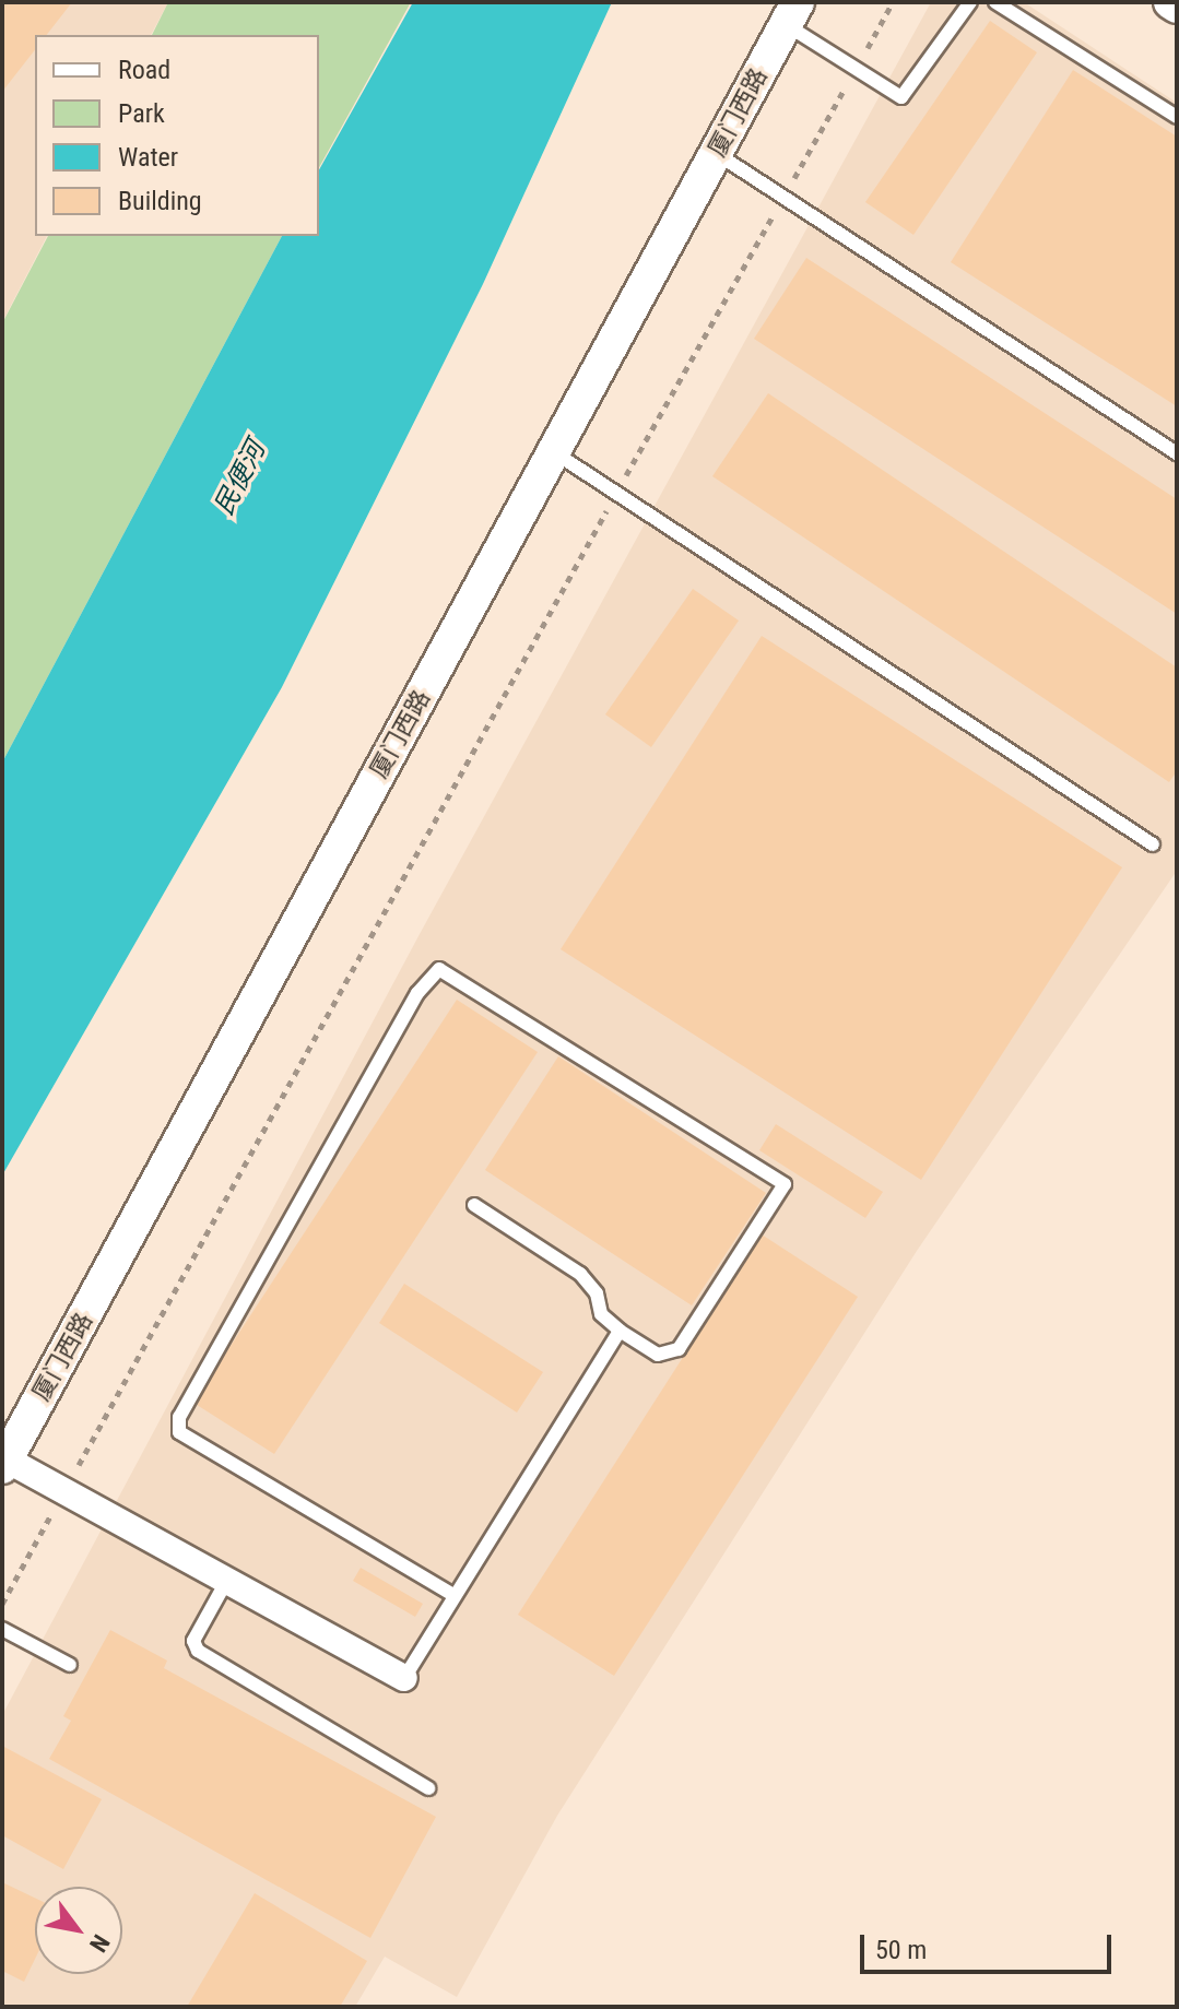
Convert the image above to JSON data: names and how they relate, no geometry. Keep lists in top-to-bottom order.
{
  "streets": {
    "street": ["厦门西路"]
  },
  "water": ["民便河"],
  "legend": [
    "Road",
    "Park",
    "Water",
    "Building"
  ],
  "scale_bar": "50 m",
  "north": "bottom right"
}
